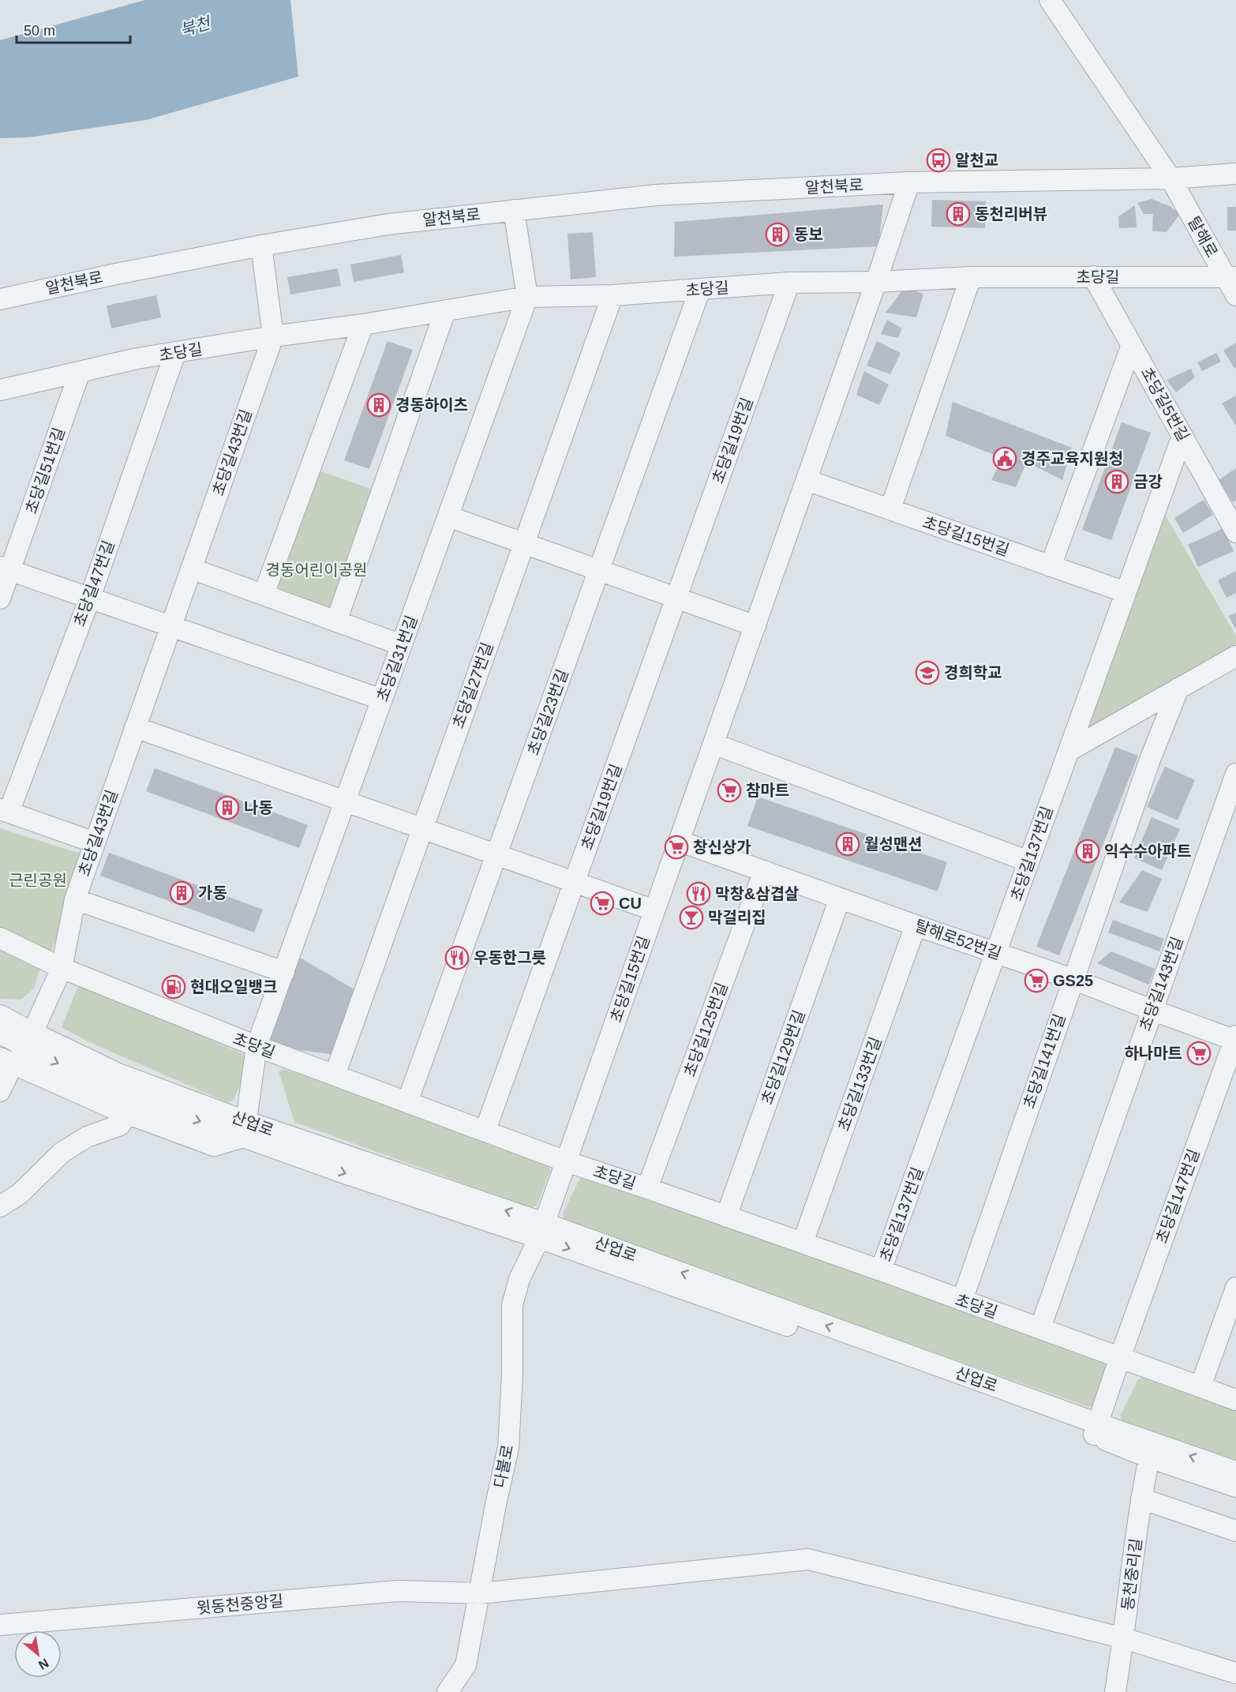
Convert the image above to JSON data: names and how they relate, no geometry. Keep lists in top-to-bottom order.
{
  "streets": {
    "street": [
      "알천북로",
      "탈해로",
      "초당길",
      "초당길5번길",
      "초당길19번길",
      "초당길43번길",
      "초당길51번길",
      "초당길15번길",
      "초당길47번길",
      "초당길31번길",
      "초당길27번길",
      "초당길23번길",
      "초당길137번길",
      "탈해로52번길",
      "초당길143번길",
      "초당길125번길",
      "초당길129번길",
      "초당길141번길",
      "초당길133번길",
      "산업로",
      "초당길147번길",
      "다불로",
      "동천중리길",
      "윗동천중앙길"
    ]
  },
  "crossings": [
    ["알천북로", "탈해로"],
    ["탈해로", "초당길"],
    ["초당길", "초당길5번길"],
    ["초당길", "초당길19번길"],
    ["초당길", "초당길43번길"],
    ["초당길", "초당길51번길"],
    ["초당길", "초당길15번길"],
    ["초당길", "초당길47번길"],
    ["초당길", "초당길31번길"],
    ["초당길", "초당길27번길"],
    ["초당길", "초당길23번길"],
    ["초당길", "초당길137번길"],
    ["초당길", "초당길143번길"],
    ["초당길", "초당길125번길"],
    ["초당길", "초당길129번길"],
    ["초당길", "초당길141번길"],
    ["초당길", "초당길133번길"],
    ["초당길", "초당길147번길"],
    ["초당길5번길", "초당길137번길"],
    ["초당길43번길", "산업로"],
    ["초당길15번길", "초당길137번길"],
    ["초당길15번길", "탈해로52번길"],
    ["초당길15번길", "산업로"],
    ["초당길15번길", "다불로"],
    ["초당길31번길", "산업로"],
    ["초당길137번길", "탈해로52번길"],
    ["탈해로52번길", "초당길143번길"],
    ["탈해로52번길", "초당길125번길"],
    ["탈해로52번길", "초당길129번길"],
    ["탈해로52번길", "초당길141번길"],
    ["탈해로52번길", "초당길133번길"],
    ["탈해로52번길", "초당길147번길"],
    ["산업로", "초당길147번길"],
    ["산업로", "다불로"],
    ["산업로", "동천중리길"],
    ["다불로", "윗동천중앙길"],
    ["동천중리길", "윗동천중앙길"]
  ],
  "water": ["북천"],
  "parks": ["경동어린이공원", "근린공원"],
  "places": {
    "bus stop": ["알천교"],
    "building": [
      "동천리버뷰",
      "동보",
      "경동하이츠",
      "금강",
      "나동",
      "월성맨션",
      "익수수아파트",
      "가동"
    ],
    "public building": ["경주교육지원청"],
    "school or university": ["경희학교"],
    "supermarket": [
      "참마트",
      "창신상가",
      "CU",
      "GS25",
      "하나마트"
    ],
    "restaurant": ["막창&삼겹살", "우동한그릇"],
    "bar": ["막걸리집"],
    "fuel station": ["현대오일뱅크"]
  },
  "scale_bar": "50 m",
  "north": "bottom right"
}
